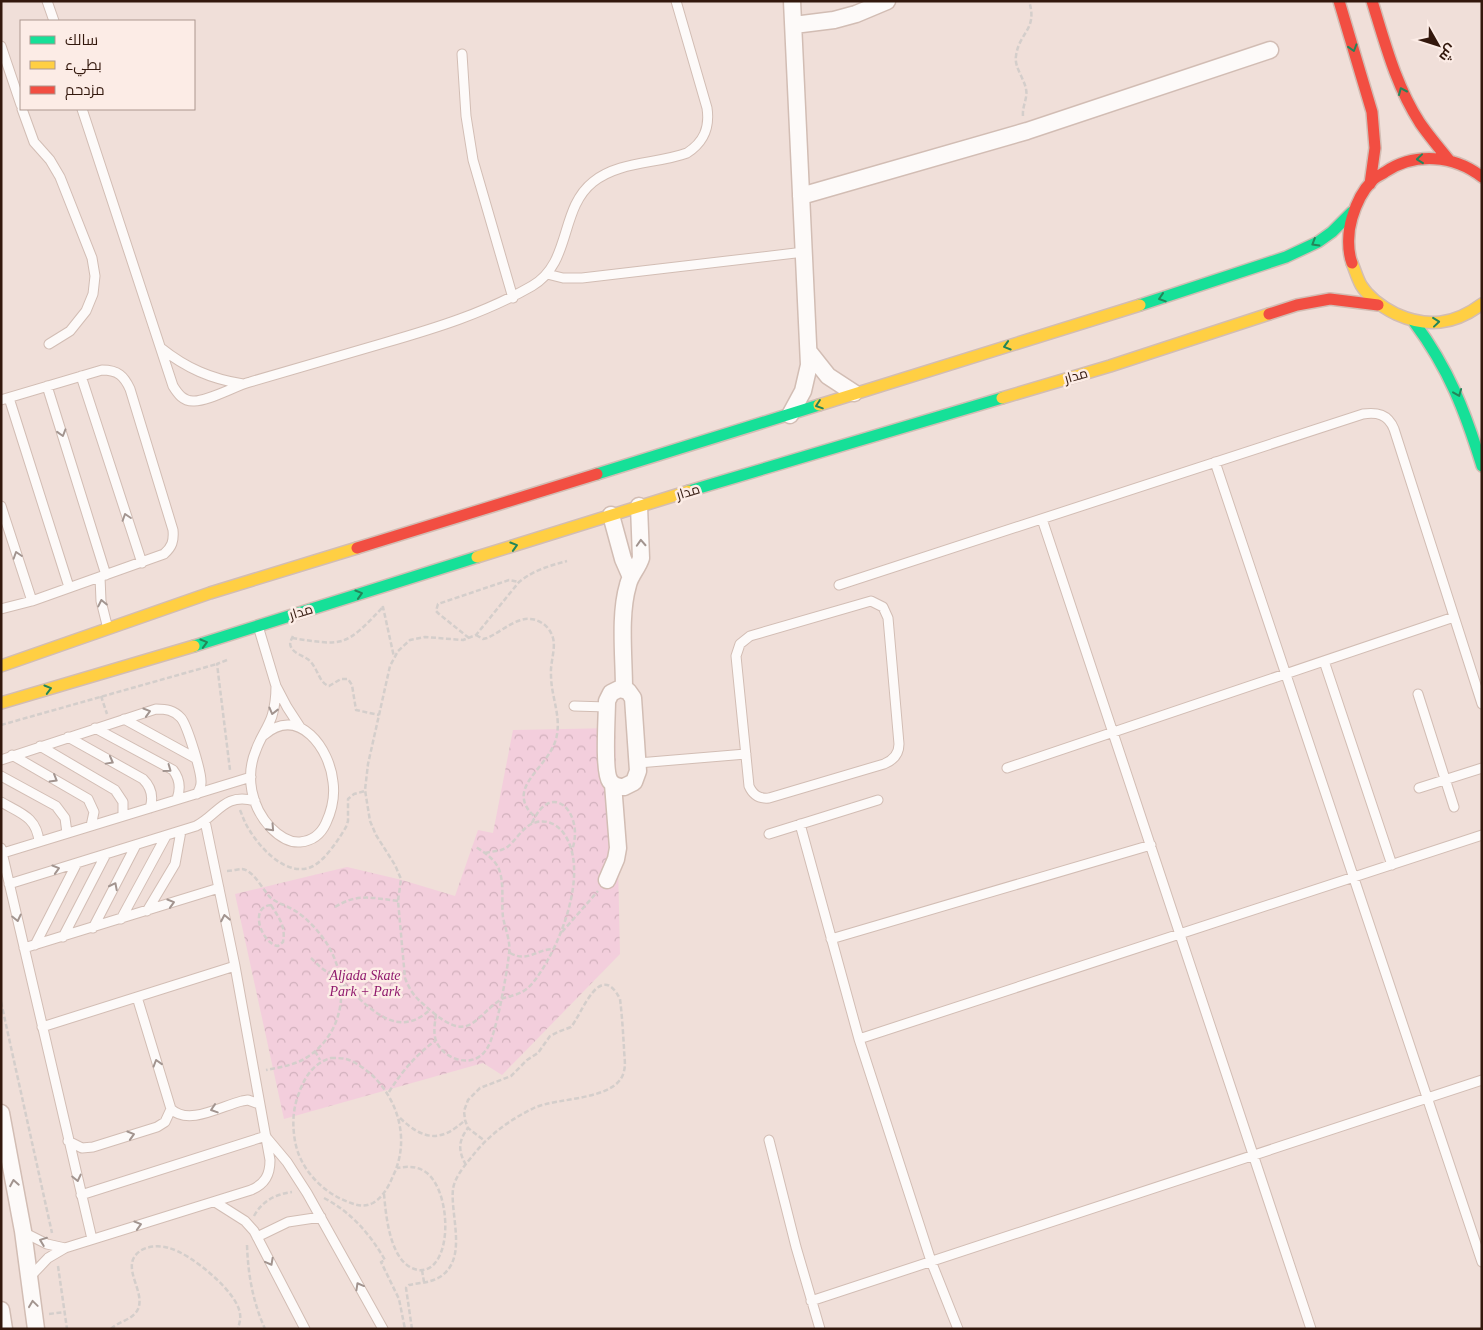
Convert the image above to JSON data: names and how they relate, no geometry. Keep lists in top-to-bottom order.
{
  "streets": {
    "street": ["مدار"]
  },
  "parks": ["Aljada Skate Park + Park"],
  "legend": ["سالك", "بطيء", "مزدحم"],
  "north": "bottom right"
}
